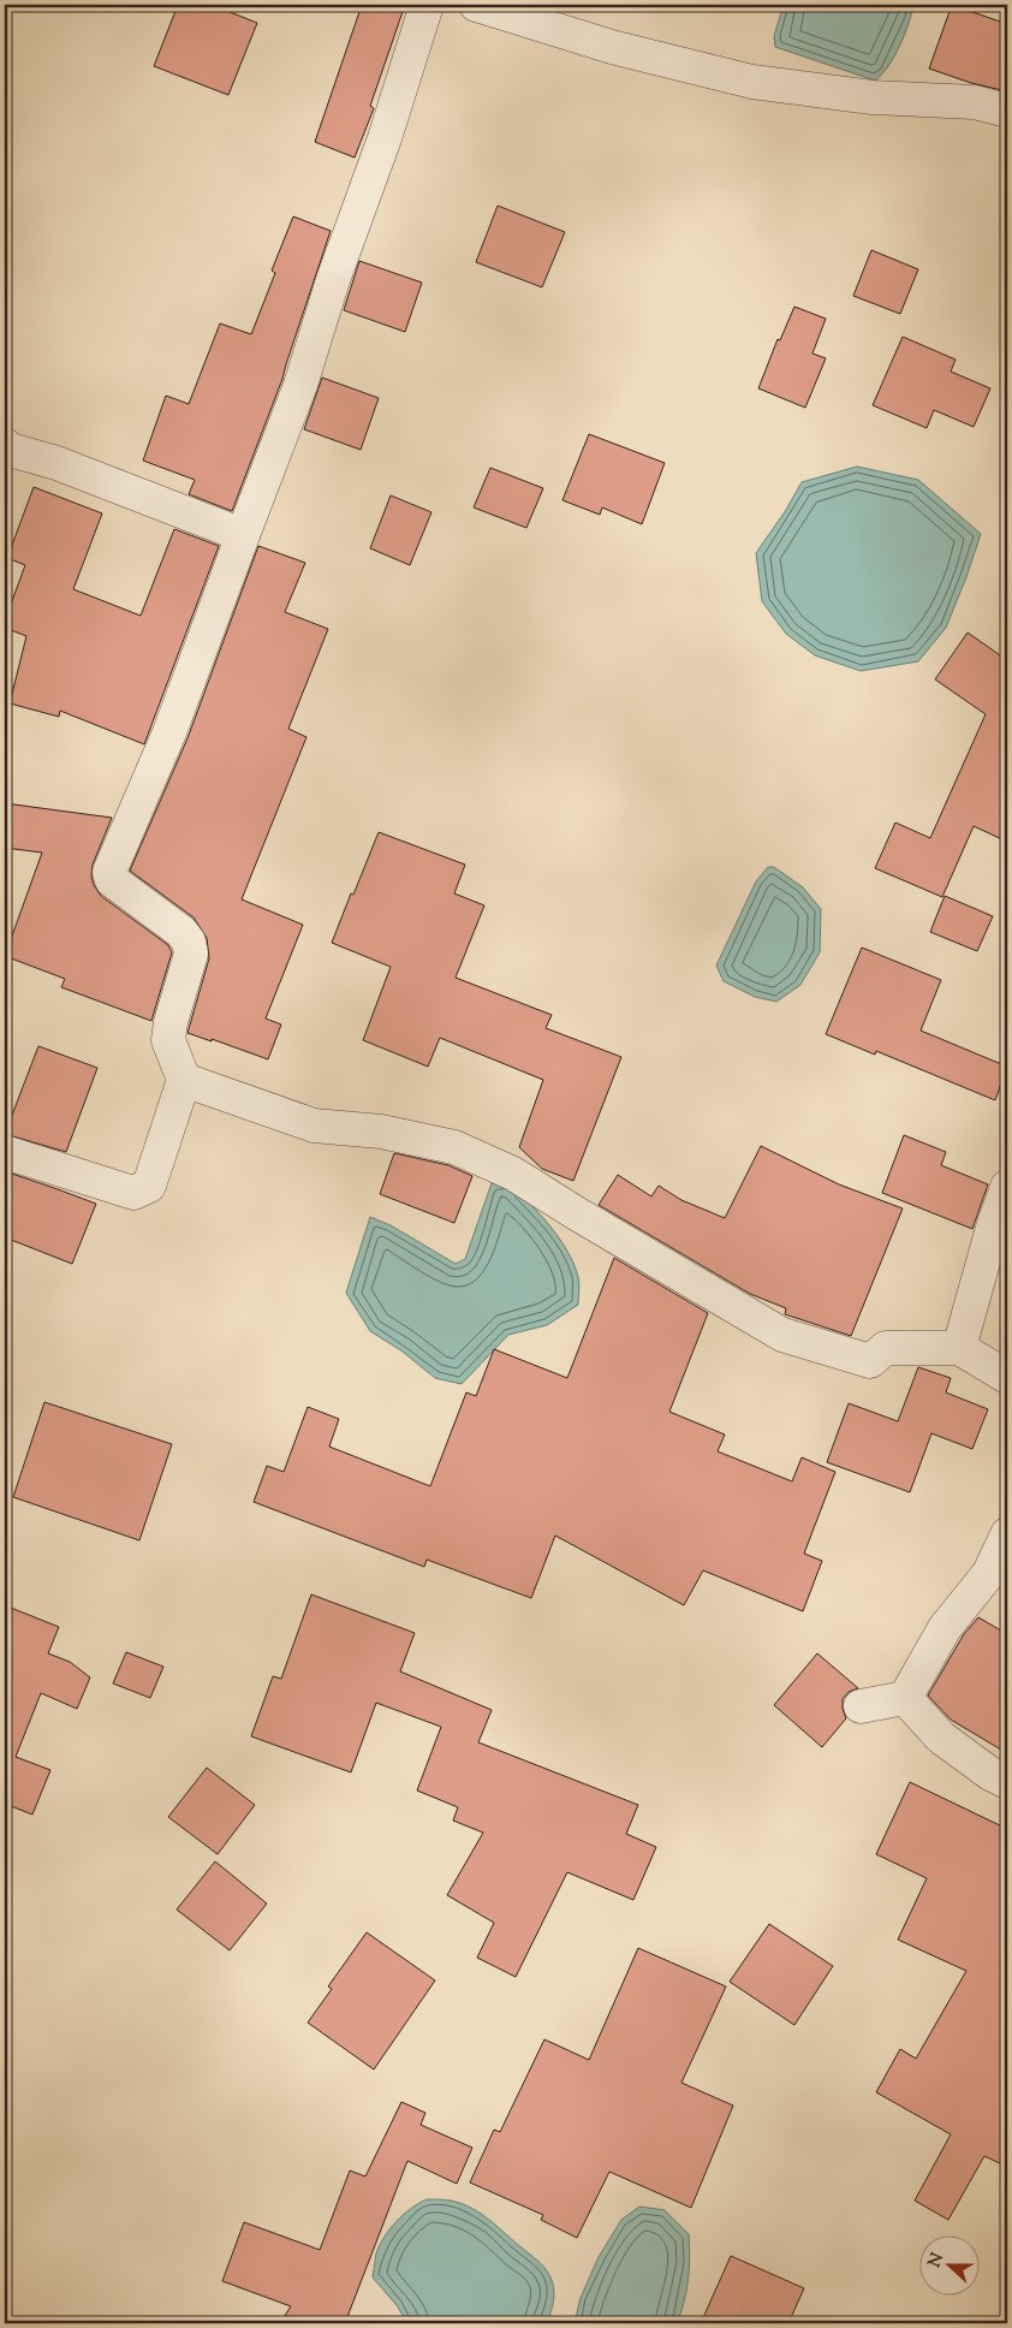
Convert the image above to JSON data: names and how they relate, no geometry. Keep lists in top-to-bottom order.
{
  "north": "left"
}
